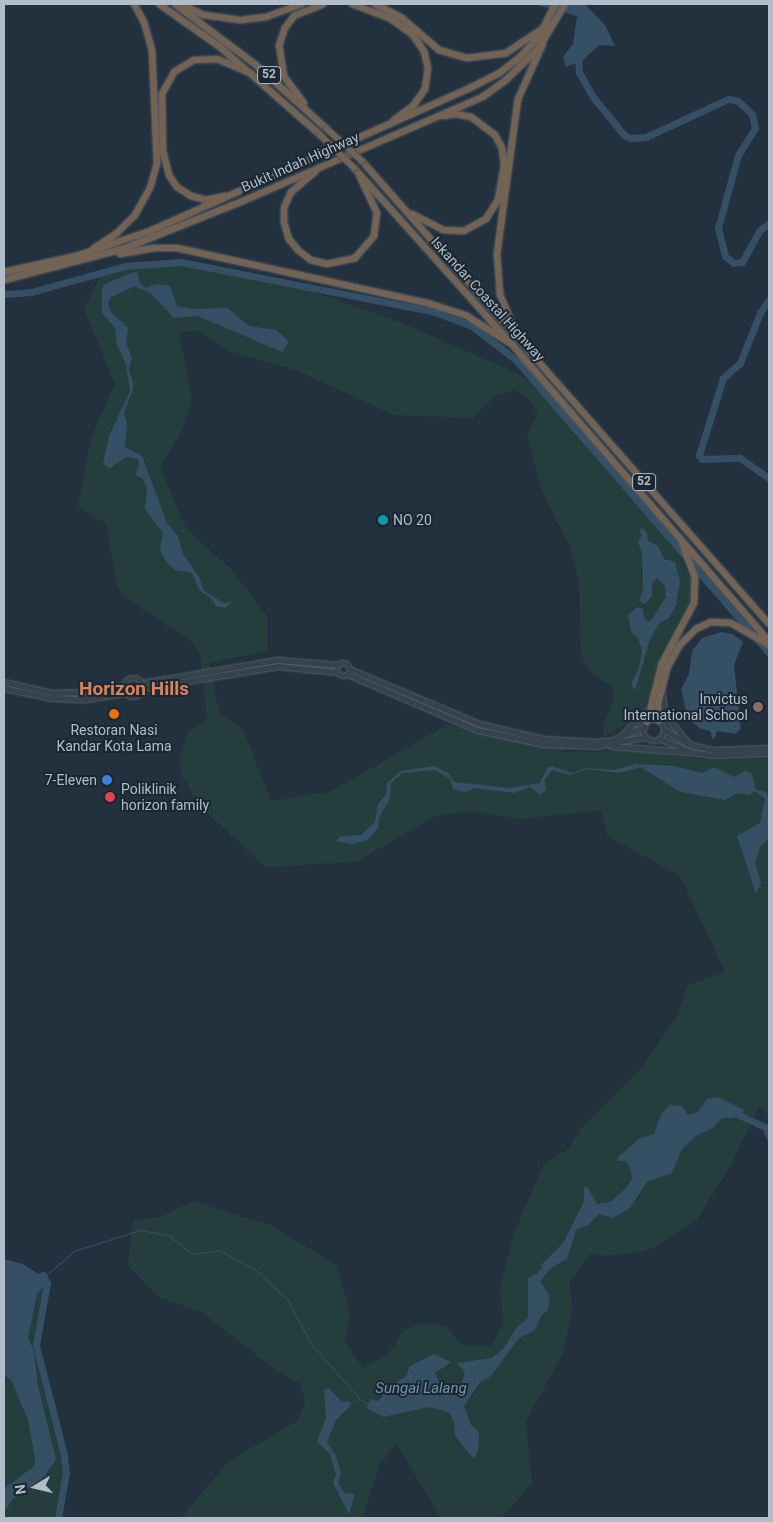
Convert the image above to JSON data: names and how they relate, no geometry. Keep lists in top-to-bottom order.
{
  "streets": {
    "highway": ["52", "Bukit Indah Highway", "Iskandar Coastal Highway"]
  },
  "districts": ["Horizon Hills"],
  "water": ["Sungai Lalang"],
  "places": [
    "NO 20",
    "Invictus International School",
    "Restoran Nasi Kandar Kota Lama",
    "7-Eleven",
    "Poliklinik horizon family"
  ],
  "north": "left"
}
